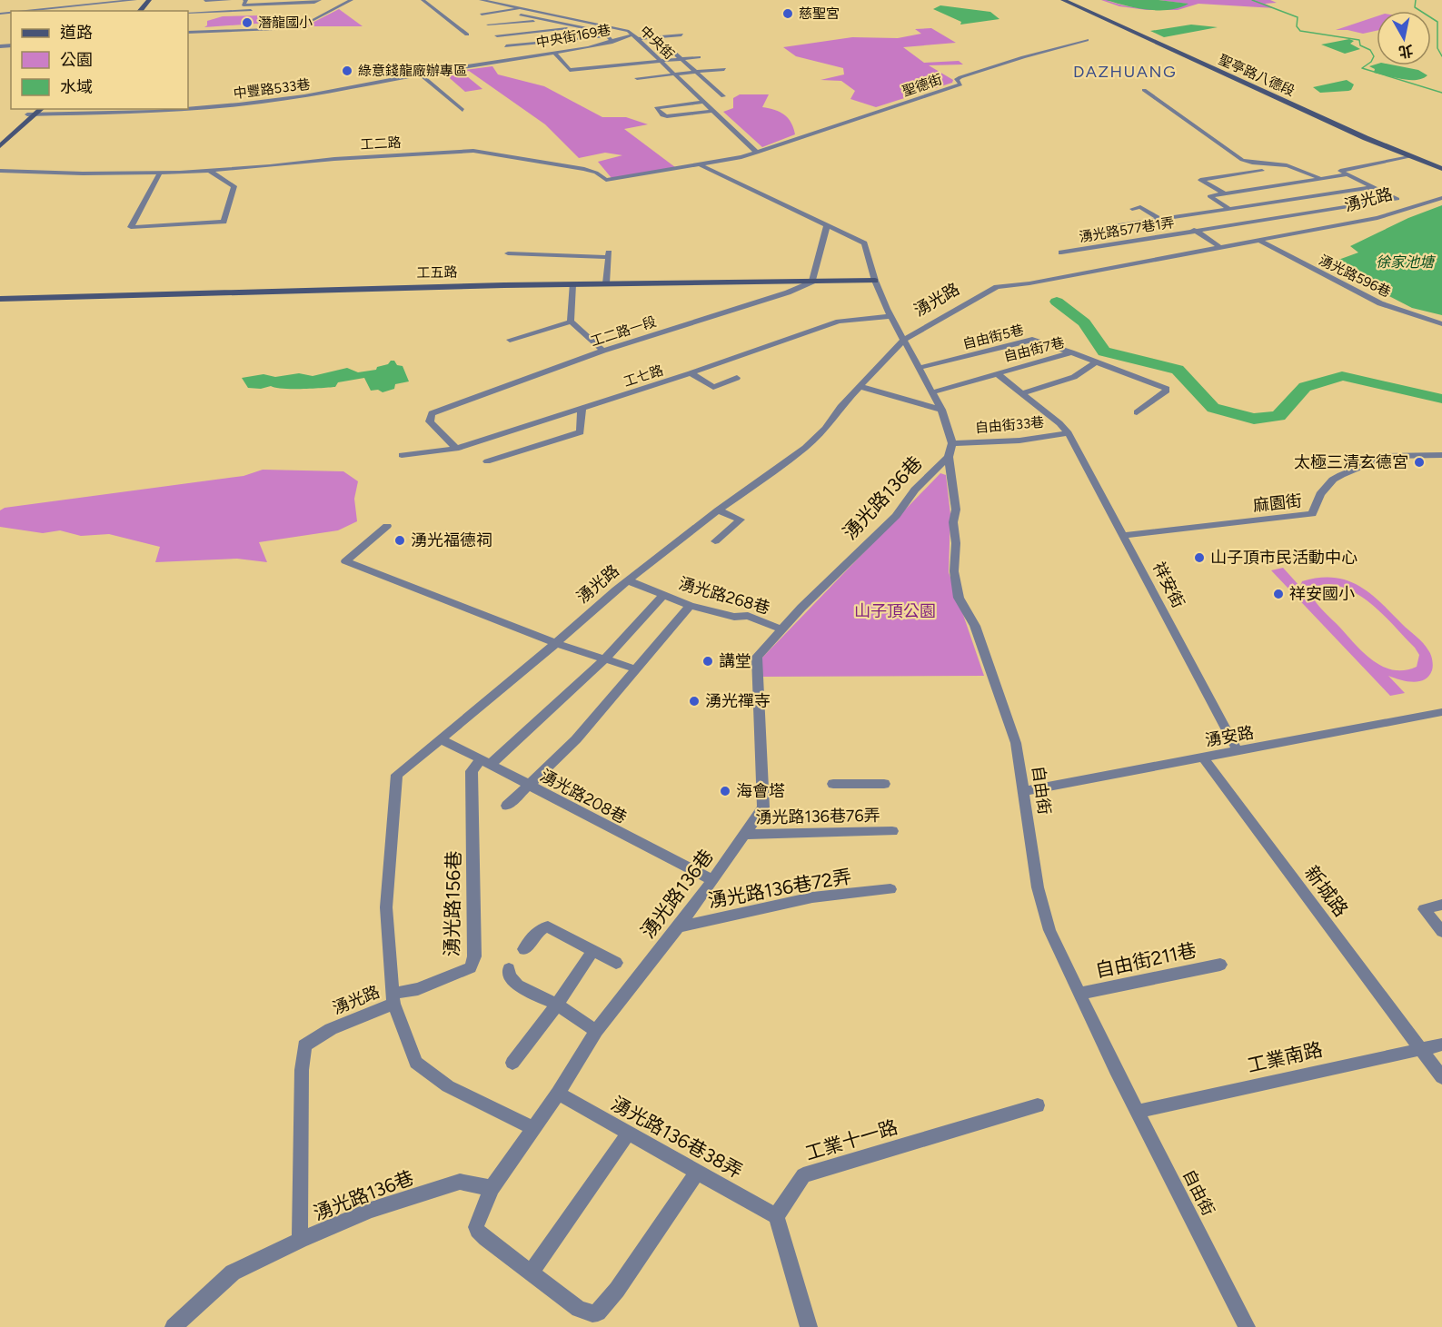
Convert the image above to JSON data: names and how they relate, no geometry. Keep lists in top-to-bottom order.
{
  "streets": {
    "street": [
      "中央街169巷",
      "中央街",
      "聖亭路八德段",
      "聖德街",
      "中豐路533巷",
      "工二路",
      "湧光路",
      "湧光路577巷1弄",
      "工五路",
      "湧光路596巷",
      "工二路一段",
      "自由街5巷",
      "自由街7巷",
      "工七路",
      "自由街33巷",
      "湧光路136巷",
      "麻園街",
      "祥安街",
      "湧光路268巷",
      "湧安路",
      "自由街",
      "湧光路208巷",
      "湧光路136巷76弄",
      "湧光路136巷72弄",
      "新城路",
      "湧光路156巷",
      "自由街211巷",
      "工業南路",
      "湧光路136巷38弄",
      "工業十一路"
    ]
  },
  "crossings": [
    ["中央街169巷", "中央街"],
    ["中央街169巷", "中豐路533巷"],
    ["中央街", "聖德街"],
    ["中央街", "工二路"],
    ["聖德街", "工二路"],
    ["湧光路", "湧光路596巷"],
    ["湧光路", "湧光路136巷"],
    ["湧光路", "湧光路268巷"],
    ["湧光路", "自由街"],
    ["湧光路", "湧光路208巷"],
    ["湧光路", "湧光路156巷"],
    ["工五路", "工二路一段"],
    ["工五路", "自由街"],
    ["工二路一段", "工七路"],
    ["自由街5巷", "自由街7巷"],
    ["自由街5巷", "自由街"],
    ["自由街7巷", "祥安街"],
    ["自由街7巷", "自由街"],
    ["工七路", "自由街"],
    ["自由街33巷", "祥安街"],
    ["自由街33巷", "自由街"],
    ["湧光路136巷", "湧光路268巷"],
    ["湧光路136巷", "自由街"],
    ["湧光路136巷", "湧光路208巷"],
    ["湧光路136巷", "湧光路136巷76弄"],
    ["湧光路136巷", "湧光路136巷72弄"],
    ["湧光路136巷", "湧光路136巷38弄"],
    ["麻園街", "祥安街"],
    ["祥安街", "湧安路"],
    ["湧安路", "自由街"],
    ["湧安路", "新城路"],
    ["自由街", "自由街211巷"],
    ["自由街", "工業南路"],
    ["湧光路208巷", "湧光路156巷"],
    ["新城路", "工業南路"],
    ["湧光路136巷38弄", "工業十一路"]
  ],
  "districts": ["DAZHUANG"],
  "water": ["徐家池塘"],
  "parks": ["山子頂公園"],
  "places": [
    "慈聖宮",
    "潛龍國小",
    "綠意錢龍廠辦專區",
    "太極三清玄德宮",
    "湧光福德祠",
    "山子頂市民活動中心",
    "祥安國小",
    "講堂",
    "湧光禪寺",
    "海會塔"
  ],
  "legend": ["道路", "公園", "水域"],
  "north": "bottom"
}
